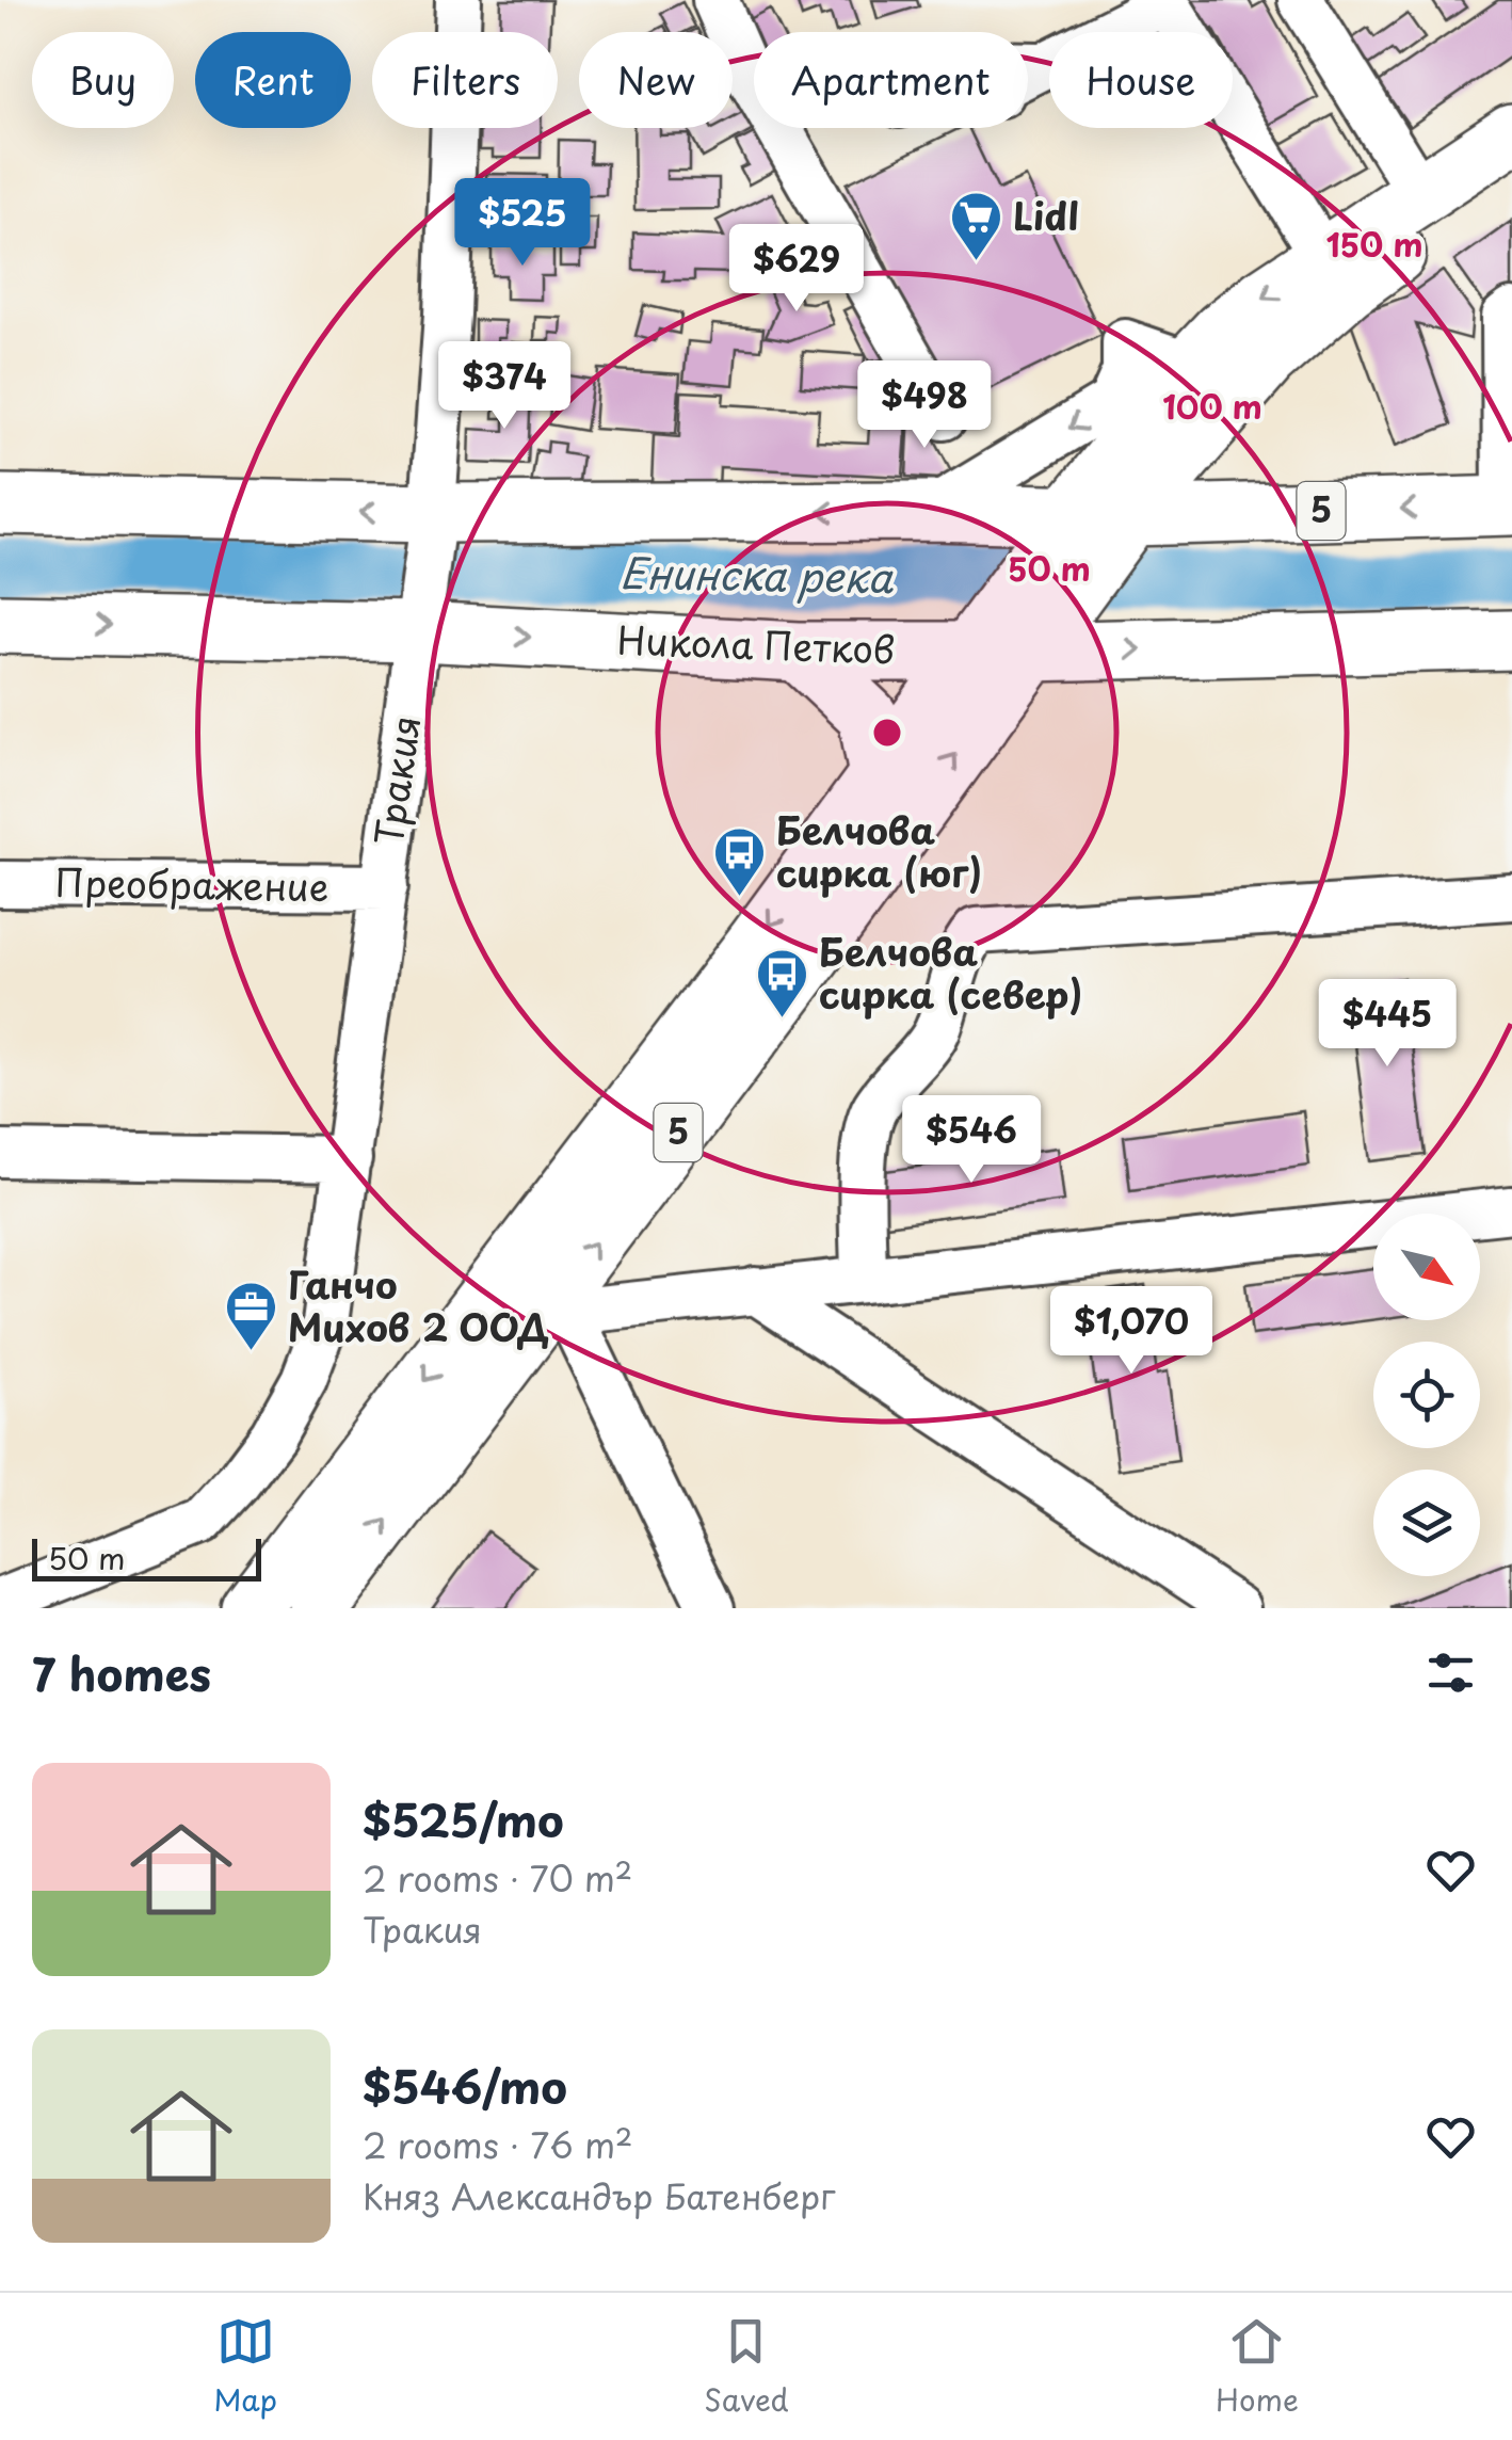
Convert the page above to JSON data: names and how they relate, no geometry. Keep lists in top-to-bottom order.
{
  "streets": {
    "main road": ["5", "Никола Петков"],
    "street": ["Тракия", "Преображение"]
  },
  "crossings": [
    ["5", "Никола Петков"],
    ["Никола Петков", "Тракия"],
    ["Тракия", "Преображение"]
  ],
  "water": ["Енинска река"],
  "places": {
    "supermarket": ["Lidl"],
    "bus stop": ["Белчова сирка (юг)", "Белчова сирка (север)"],
    "office": ["Ганчо Михов 2 ООД"]
  },
  "scale_bar": "50 m",
  "north": "bottom right",
  "page": {
    "chip": [
      "Buy",
      "Rent",
      "Filters",
      "New",
      "Apartment",
      "House"
    ],
    "price": [
      "$525",
      "$629",
      "$374",
      "$498",
      "$445",
      "$546",
      "$1,070"
    ],
    "scale": "50 m",
    "heading": "7 homes",
    "list": [
      {
        "name": "$525/mo",
        "note": "2 rooms · 70 m² · Тракия"
      },
      {
        "name": "$546/mo",
        "note": "2 rooms · 76 m² · Княз Александър Батенберг"
      }
    ],
    "tabs": ["Map", "Saved", "Home"]
  },
  "rings": ["150 m", "100 m", "50 m"]
}
